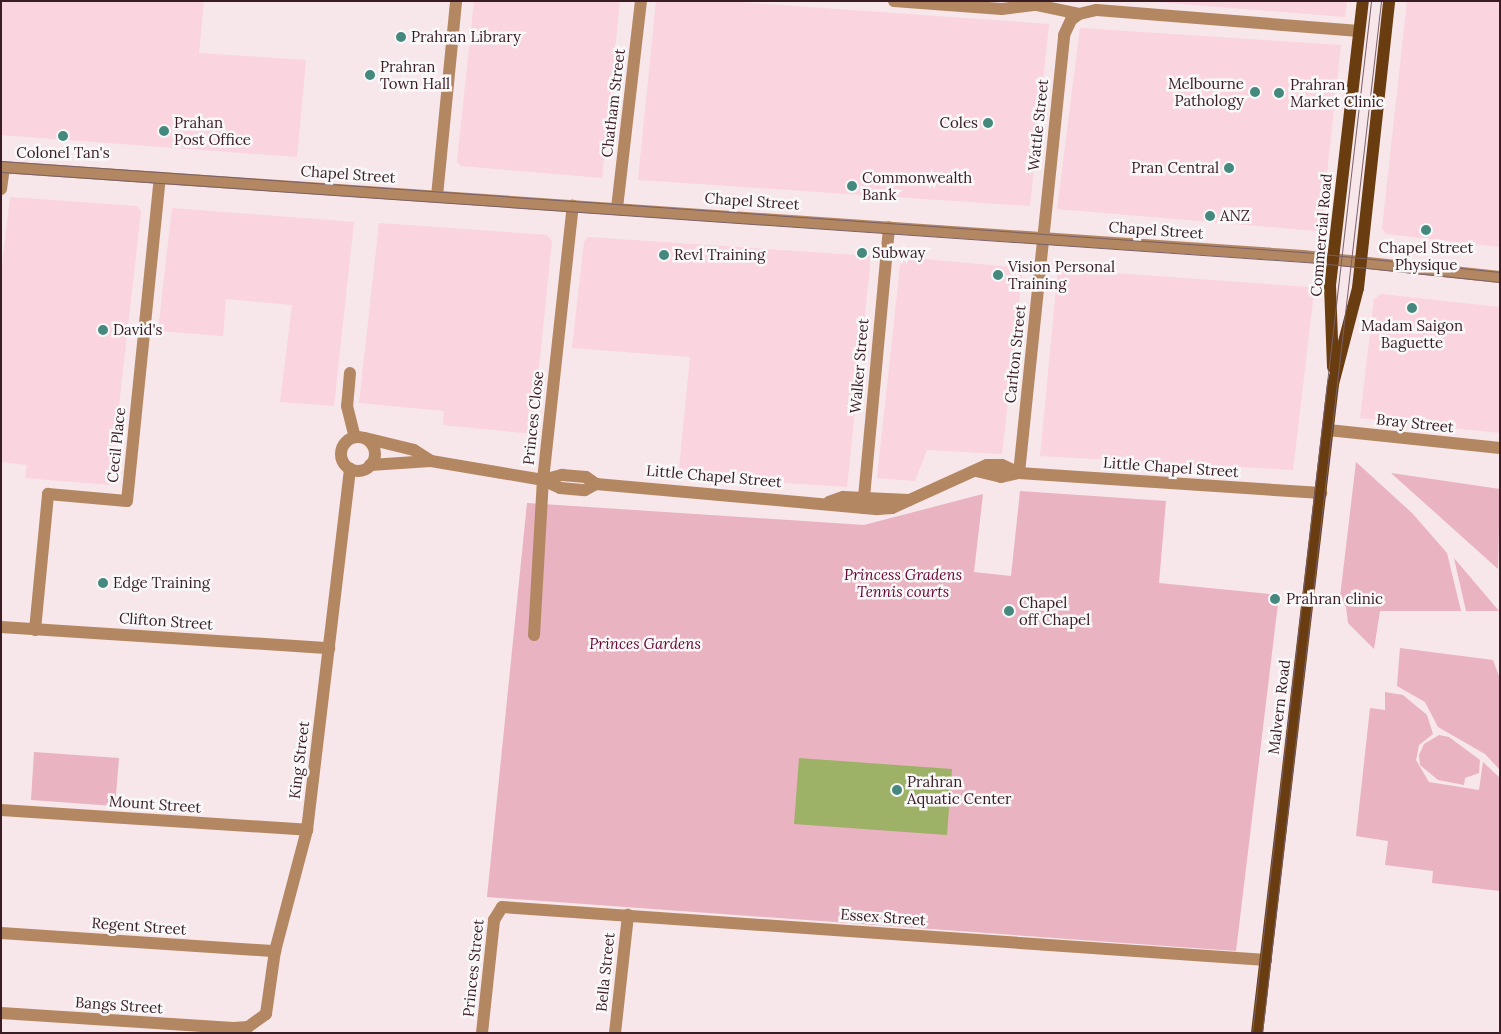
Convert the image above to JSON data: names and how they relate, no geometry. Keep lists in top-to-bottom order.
{
  "streets": {
    "main road": ["Commercial Road", "Malvern Road"],
    "street": [
      "Chatham Street",
      "Wattle Street",
      "Chapel Street",
      "Carlton Street",
      "Walker Street",
      "Princes Close",
      "Bray Street",
      "Cecil Place",
      "Little Chapel Street",
      "Clifton Street",
      "King Street",
      "Mount Street",
      "Essex Street",
      "Regent Street",
      "Princes Street",
      "Bella Street",
      "Bangs Street"
    ]
  },
  "crossings": [
    ["Chatham Street", "Chapel Street"],
    ["Wattle Street", "Chapel Street"],
    ["Wattle Street", "Carlton Street"],
    ["Chapel Street", "Commercial Road"],
    ["Chapel Street", "Carlton Street"],
    ["Chapel Street", "Walker Street"],
    ["Chapel Street", "Princes Close"],
    ["Chapel Street", "Cecil Place"],
    ["Commercial Road", "Malvern Road"],
    ["Carlton Street", "Little Chapel Street"],
    ["Walker Street", "Little Chapel Street"],
    ["Princes Close", "Little Chapel Street"],
    ["Bray Street", "Malvern Road"],
    ["Cecil Place", "Clifton Street"],
    ["Little Chapel Street", "Malvern Road"],
    ["Little Chapel Street", "King Street"],
    ["Clifton Street", "King Street"],
    ["Malvern Road", "Essex Street"],
    ["King Street", "Mount Street"],
    ["King Street", "Regent Street"],
    ["King Street", "Bangs Street"],
    ["Essex Street", "Princes Street"],
    ["Essex Street", "Bella Street"]
  ],
  "parks": ["Princess Gradens Tennis courts", "Princes Gardens"],
  "places": [
    "Prahran Library",
    "Prahran Town Hall",
    "Melbourne Pathology",
    "Prahran Market Clinic",
    "Coles",
    "Prahan Post Office",
    "Colonel Tan's",
    "Pran Central",
    "Commonwealth Bank",
    "ANZ",
    "Chapel Street Physique",
    "Subway",
    "Revl Training",
    "Vision Personal Training",
    "Madam Saigon Baguette",
    "David's",
    "Edge Training",
    "Prahran clinic",
    "Chapel off Chapel",
    "Prahran Aquatic Center"
  ]
}
